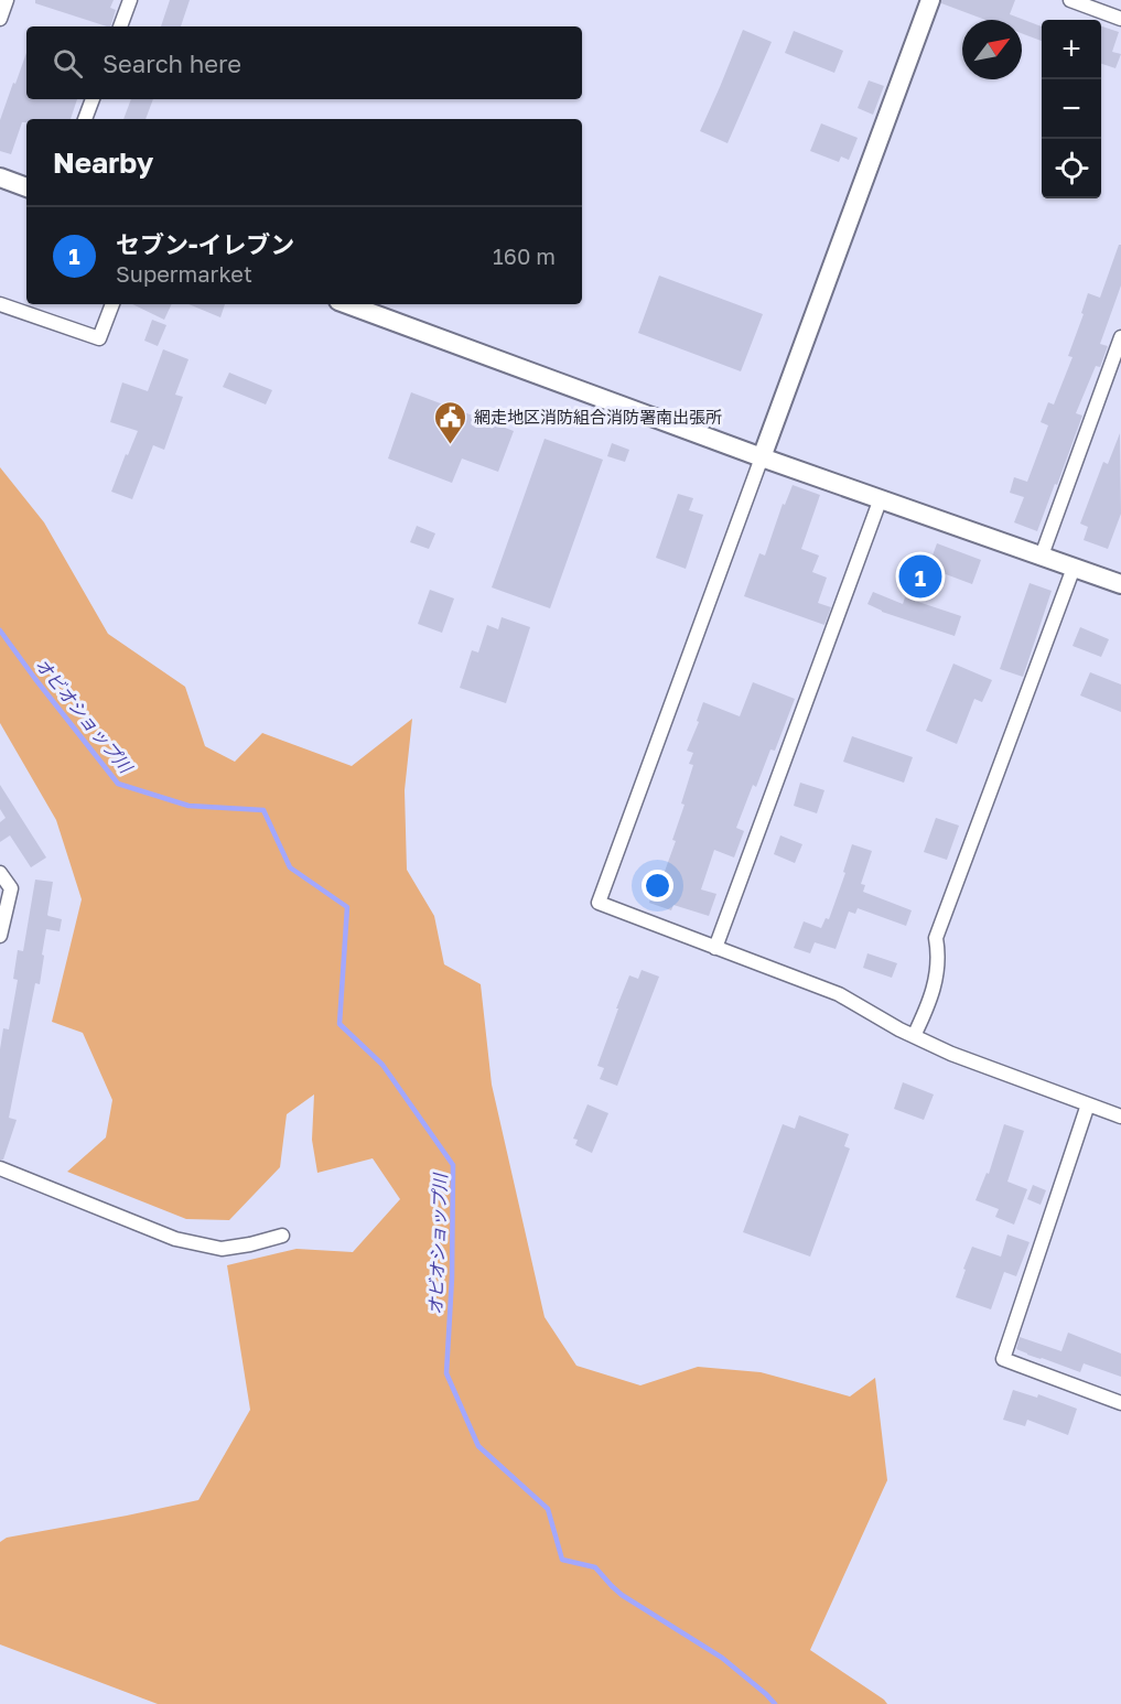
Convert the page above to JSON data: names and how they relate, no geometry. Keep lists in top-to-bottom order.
{
  "water": ["オビオショップ川"],
  "places": {
    "public building": ["網走地区消防組合消防署南出張所"]
  },
  "north": "top right",
  "page": {
    "map_buttons": ["+", "−"],
    "search": "Search here",
    "heading": "Nearby",
    "list": [
      {
        "mark": "1",
        "name": "セブン-イレブン",
        "note": "Supermarket",
        "value": "160 m"
      }
    ],
    "pins": "1"
  }
}
